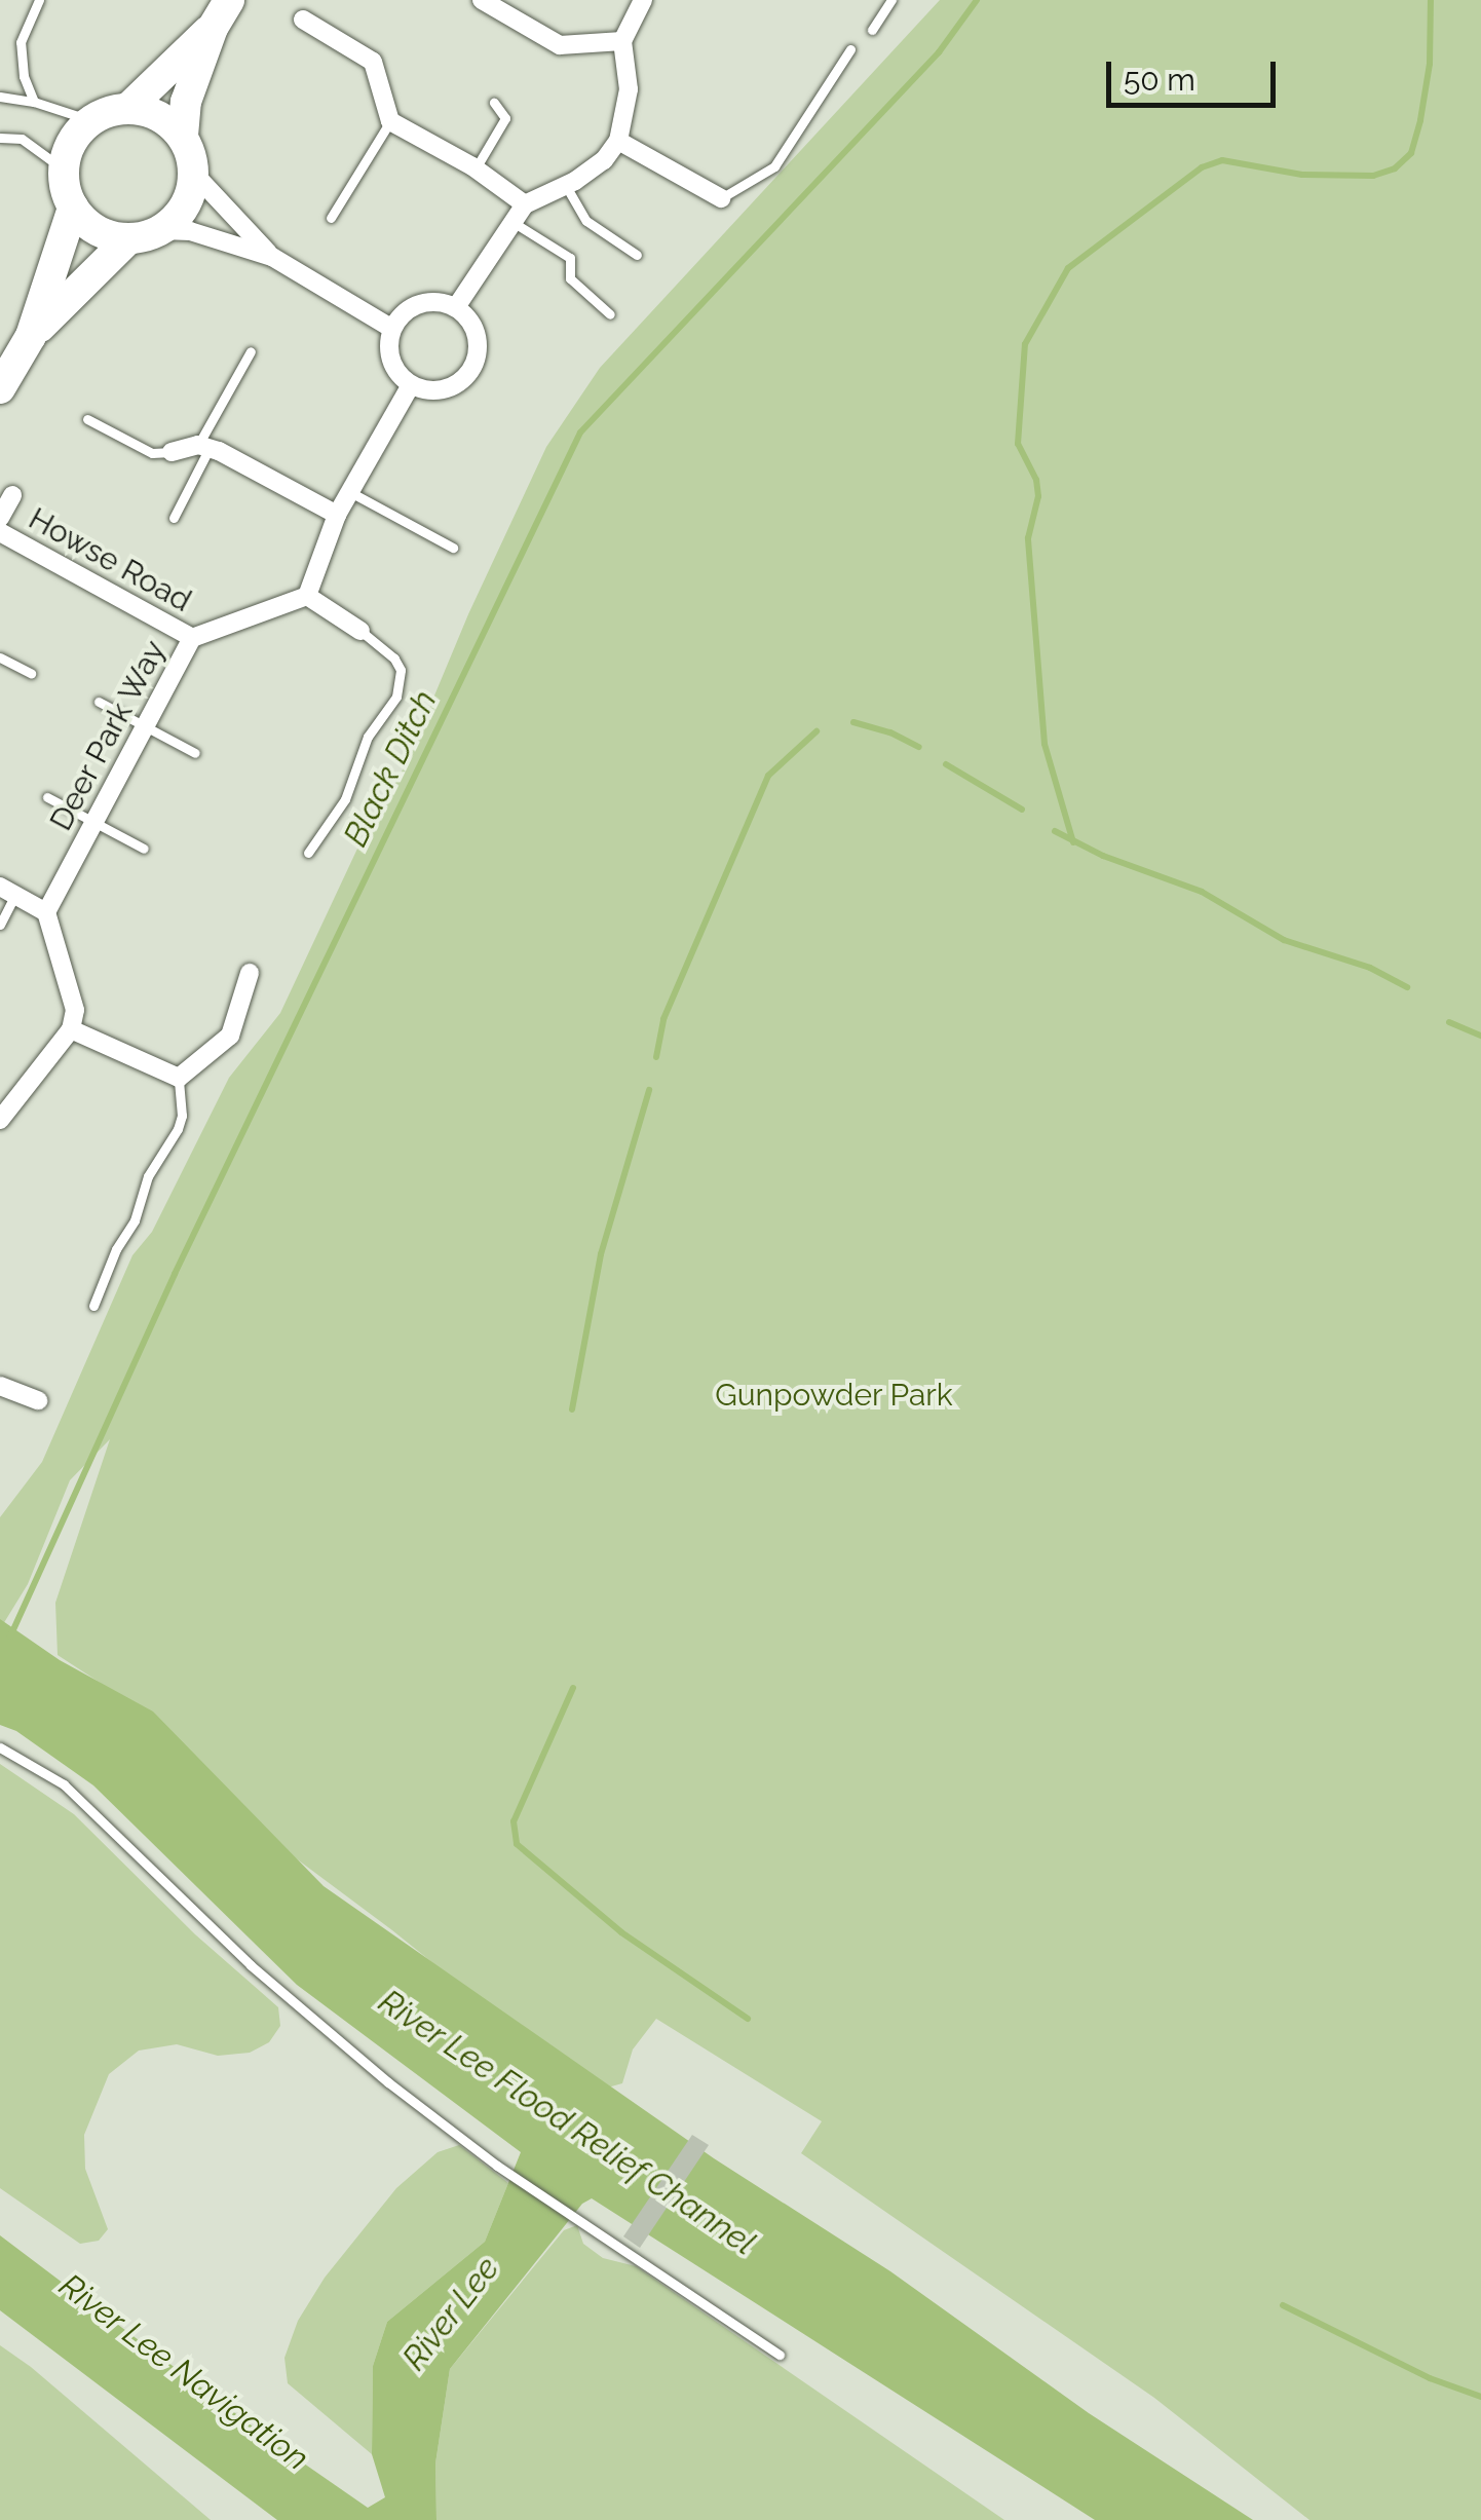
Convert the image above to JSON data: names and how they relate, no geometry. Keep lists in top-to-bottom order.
{
  "streets": {
    "street": ["Howse Road", "Deer Park Way"]
  },
  "crossings": [
    ["Howse Road", "Deer Park Way"]
  ],
  "water": [
    "Black Ditch",
    "River Lee Flood Relief Channel",
    "River Lee",
    "River Lee Navigation"
  ],
  "parks": ["Gunpowder Park"],
  "scale_bar": "50 m"
}
